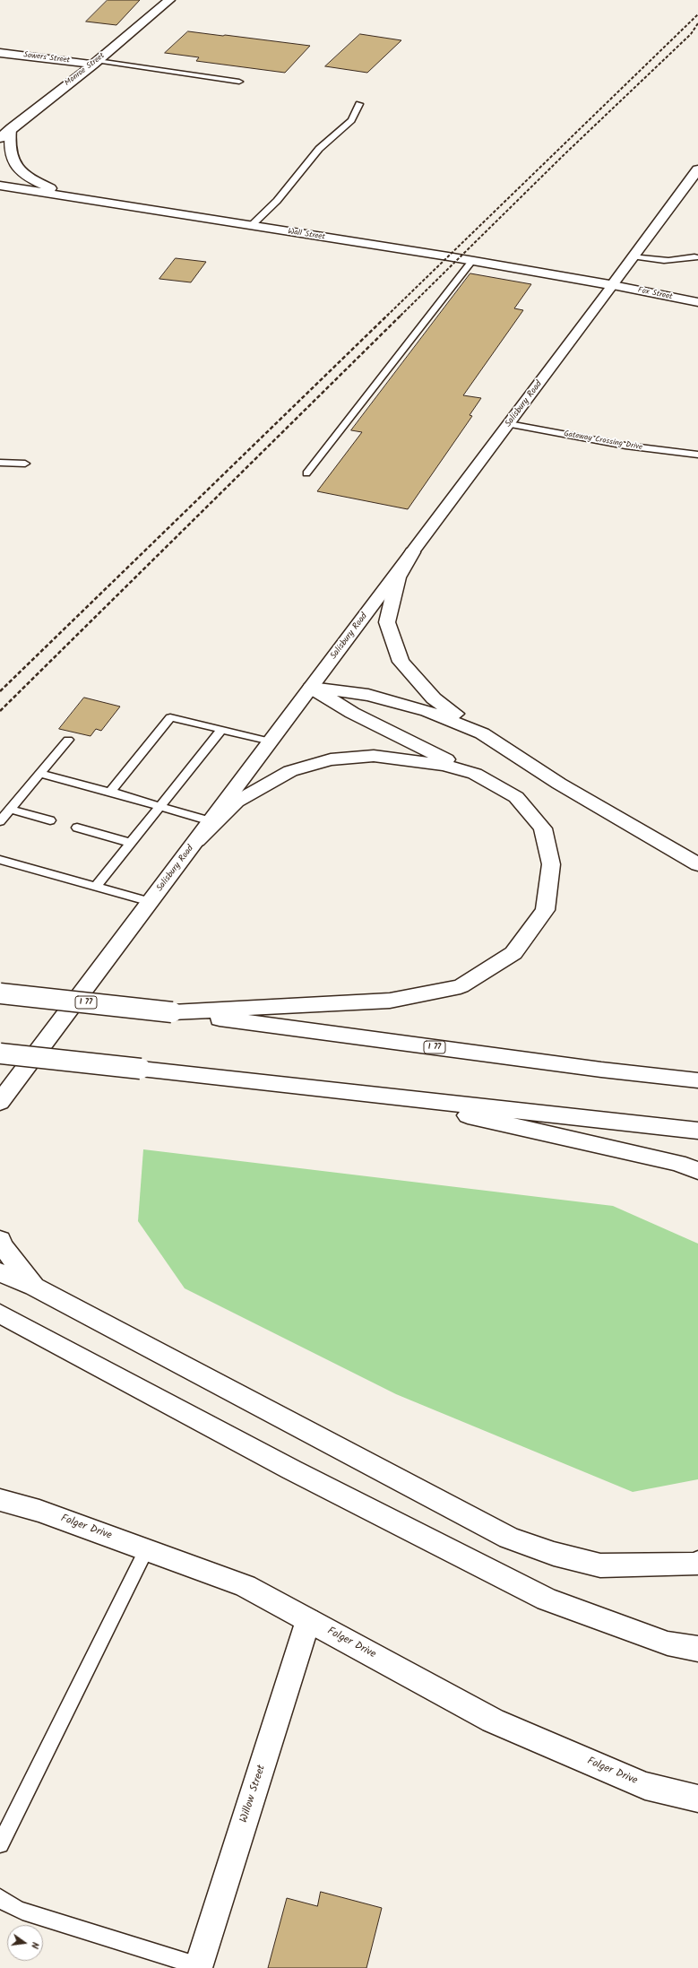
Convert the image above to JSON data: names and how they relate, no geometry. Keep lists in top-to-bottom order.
{
  "streets": {
    "main road": [
      "Sowers Street",
      "Monroe Street",
      "Wall Street",
      "Fox Street",
      "Salisbury Road",
      "I 77",
      "Folger Drive",
      "Willow Street"
    ],
    "lane": ["Gateway Crossing Drive"]
  },
  "crossings": [
    ["Sowers Street", "Monroe Street"],
    ["Wall Street", "Fox Street"],
    ["Wall Street", "Salisbury Road"],
    ["Fox Street", "Salisbury Road"],
    ["Salisbury Road", "Gateway Crossing Drive"],
    ["Folger Drive", "Willow Street"]
  ],
  "north": "right"
}
